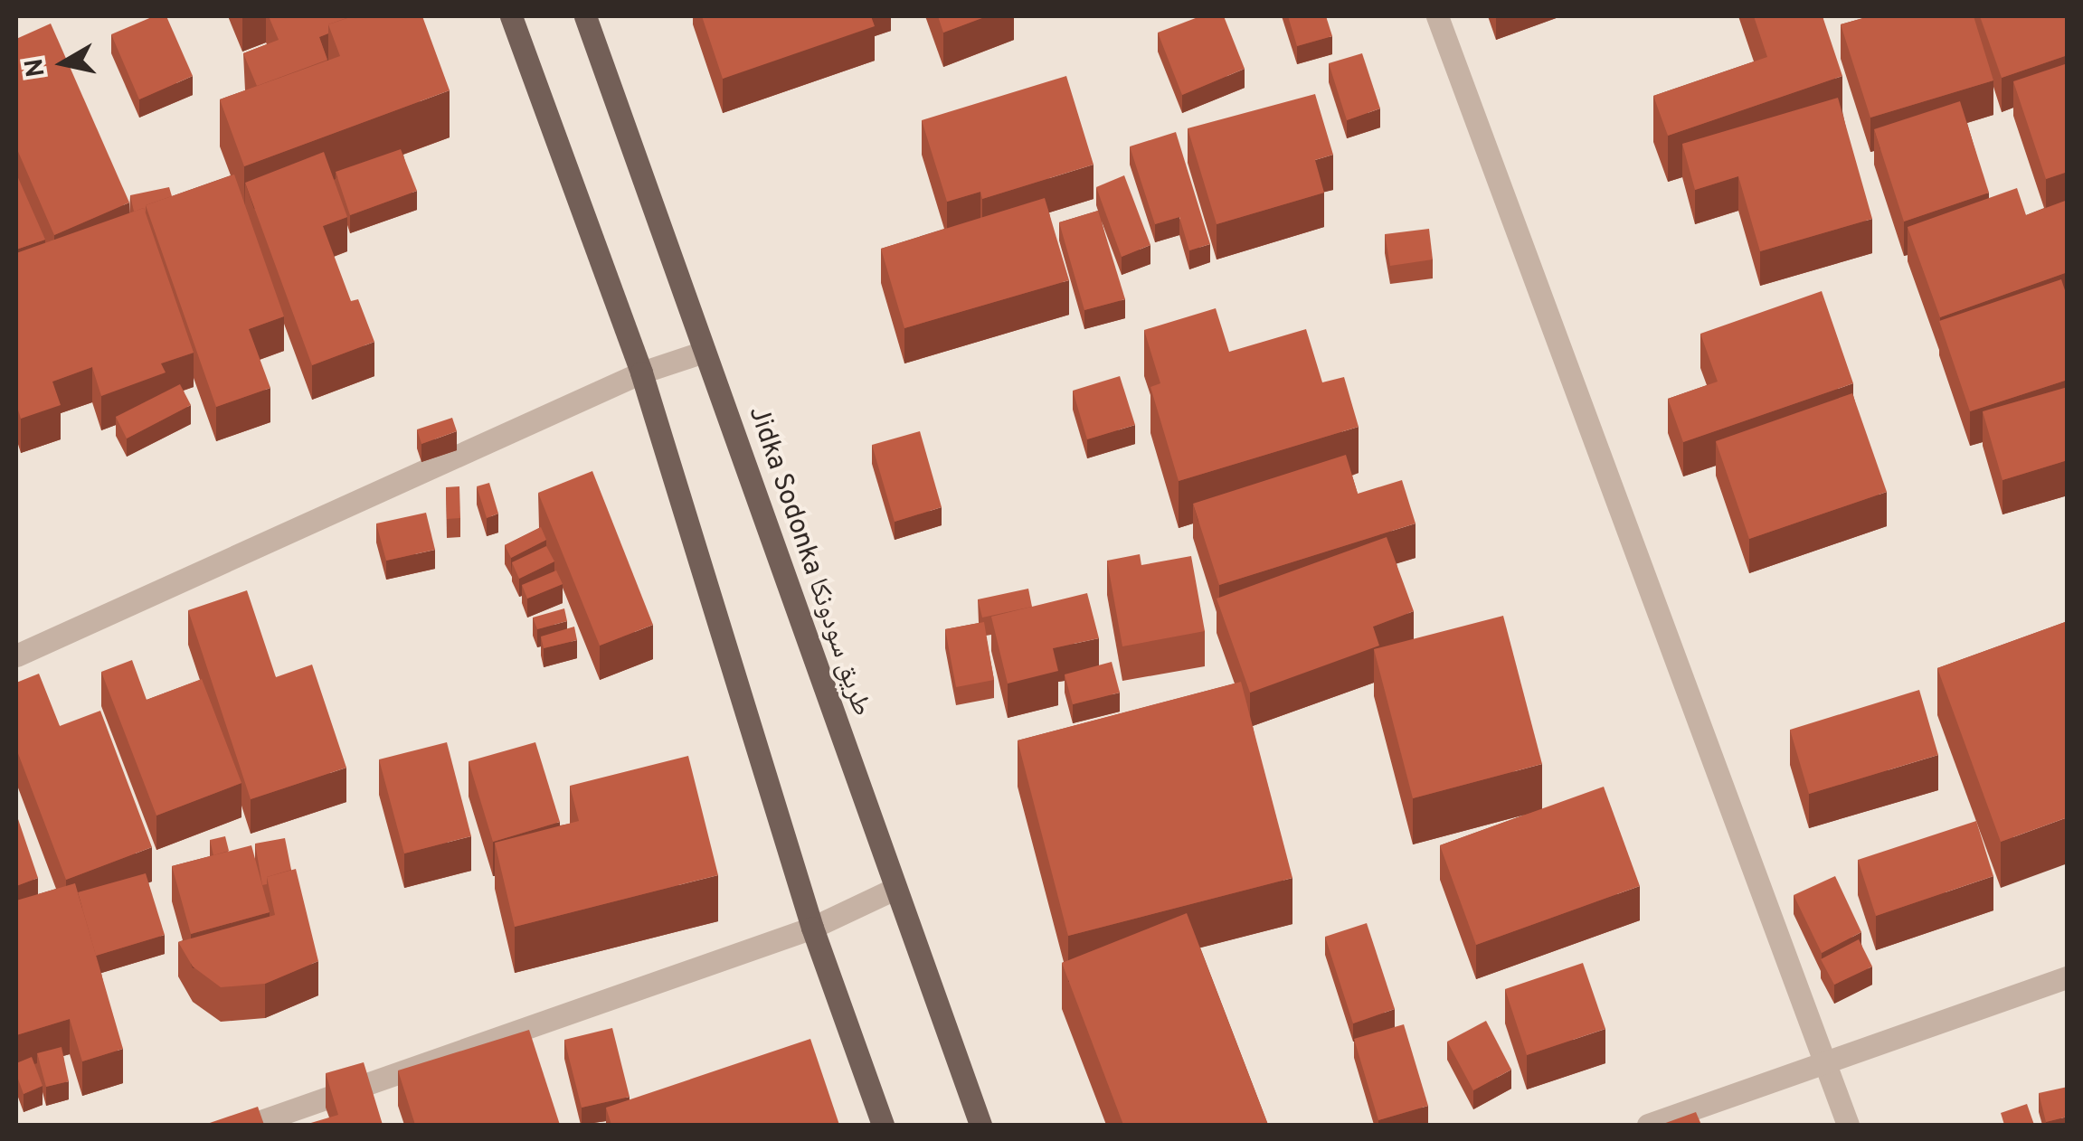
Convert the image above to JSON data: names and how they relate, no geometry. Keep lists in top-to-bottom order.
{
  "streets": {
    "main road": ["Jidka Sodonka طريق سودونكا"]
  },
  "north": "left"
}
